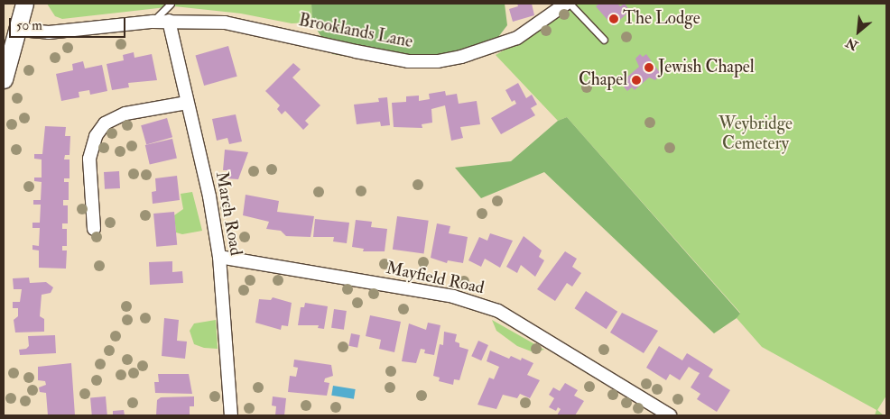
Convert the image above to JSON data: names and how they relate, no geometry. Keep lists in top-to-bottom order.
{
  "streets": {
    "street": ["Brooklands Lane", "March Road", "Mayfield Road"]
  },
  "crossings": [
    ["Brooklands Lane", "March Road"],
    ["March Road", "Mayfield Road"]
  ],
  "parks": ["Weybridge Cemetery"],
  "places": ["The Lodge", "Jewish Chapel", "Chapel"],
  "scale_bar": "50 m",
  "north": "bottom left"
}
